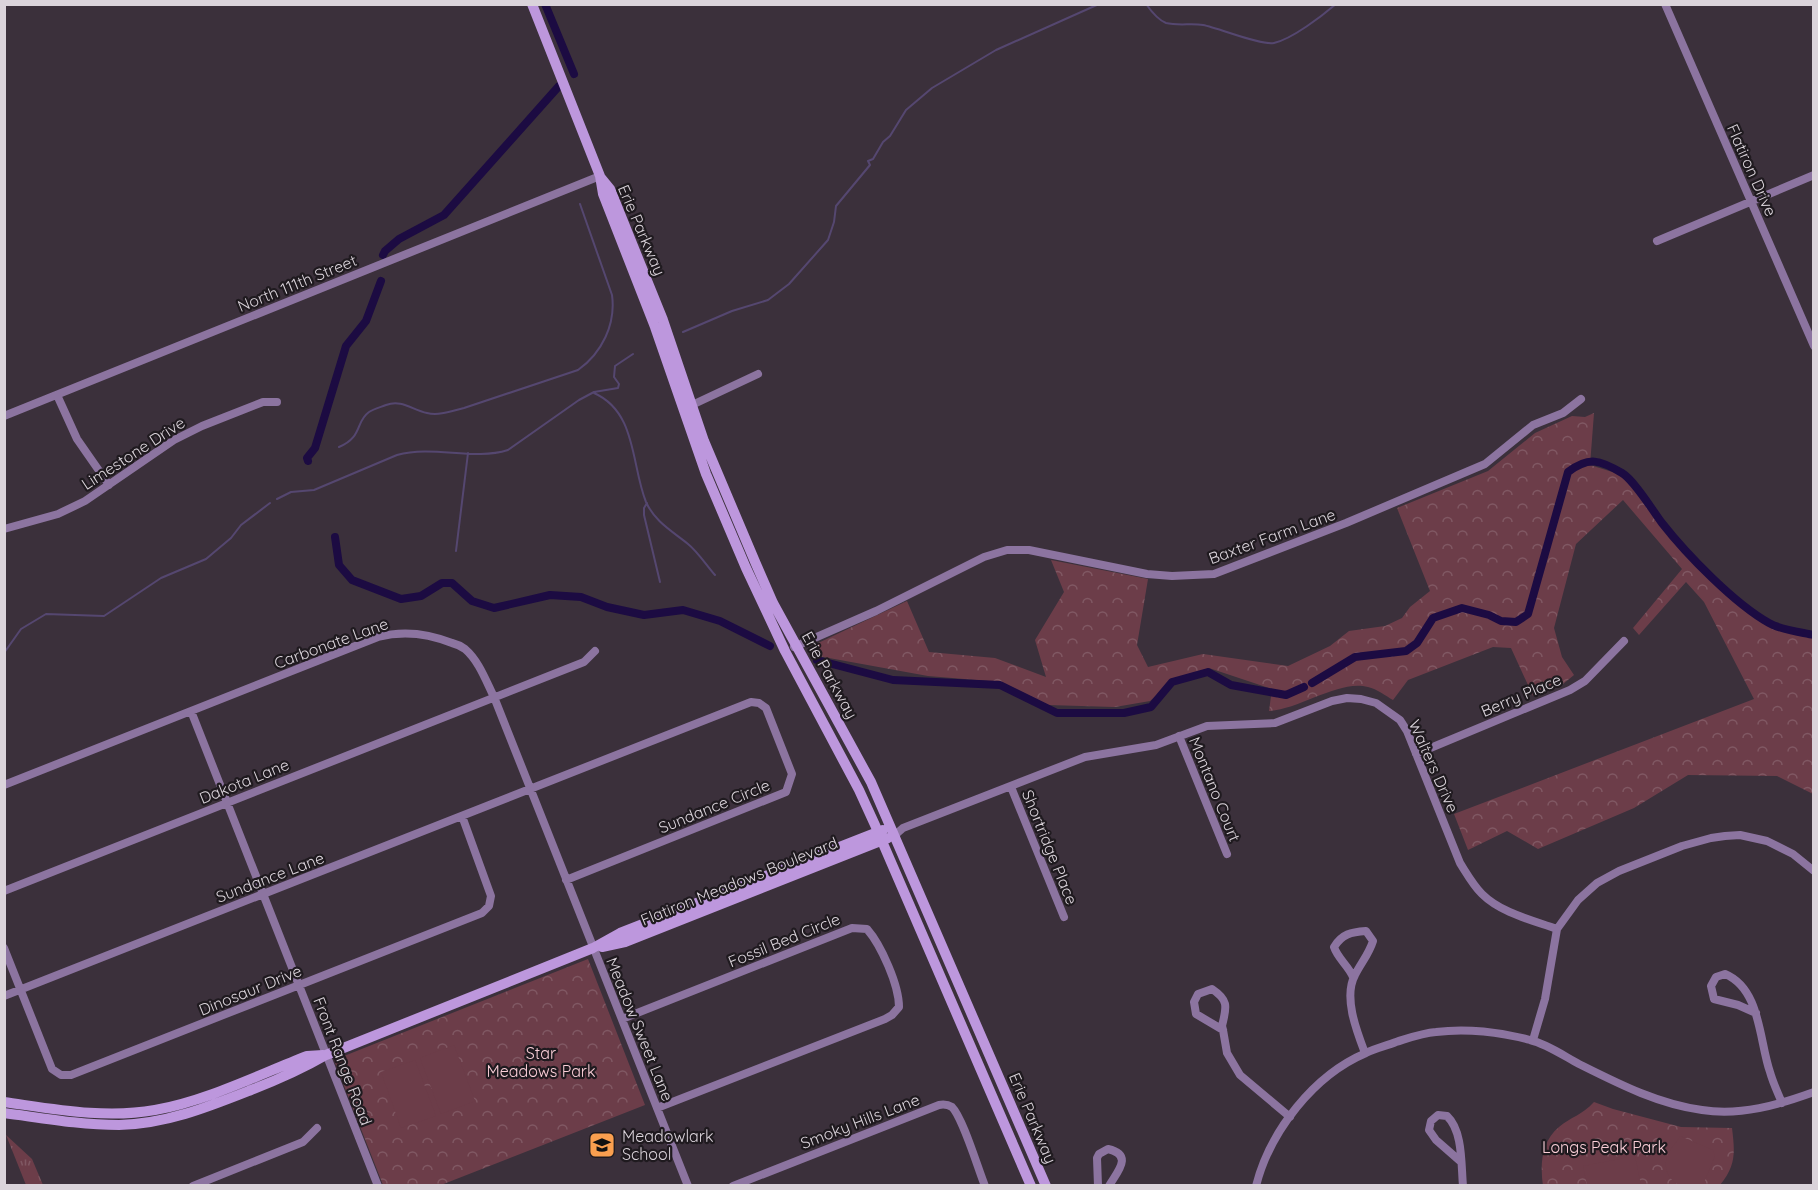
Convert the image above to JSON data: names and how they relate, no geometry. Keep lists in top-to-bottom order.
{
  "streets": {
    "main road": ["Erie Parkway", "Flatiron Meadows Boulevard"],
    "street": [
      "Flatiron Drive",
      "North 111th Street",
      "Limestone Drive",
      "Baxter Farm Lane",
      "Carbonate Lane",
      "Berry Place",
      "Walters Drive",
      "Dakota Lane",
      "Montano Court",
      "Sundance Circle",
      "Shortridge Place",
      "Sundance Lane",
      "Fossil Bed Circle",
      "Dinosaur Drive",
      "Meadow Sweet Lane",
      "Front Range Road",
      "Smoky Hills Lane"
    ]
  },
  "crossings": [
    ["Erie Parkway", "North 111th Street"],
    ["Erie Parkway", "Baxter Farm Lane"],
    ["Erie Parkway", "Walters Drive"],
    ["Erie Parkway", "Flatiron Meadows Boulevard"],
    ["Carbonate Lane", "Dakota Lane"],
    ["Carbonate Lane", "Sundance Circle"],
    ["Carbonate Lane", "Sundance Lane"],
    ["Carbonate Lane", "Flatiron Meadows Boulevard"],
    ["Carbonate Lane", "Meadow Sweet Lane"],
    ["Carbonate Lane", "Front Range Road"],
    ["Berry Place", "Walters Drive"],
    ["Walters Drive", "Montano Court"],
    ["Walters Drive", "Shortridge Place"],
    ["Walters Drive", "Flatiron Meadows Boulevard"],
    ["Dakota Lane", "Front Range Road"],
    ["Sundance Circle", "Sundance Lane"],
    ["Sundance Lane", "Dinosaur Drive"],
    ["Sundance Lane", "Front Range Road"],
    ["Flatiron Meadows Boulevard", "Meadow Sweet Lane"],
    ["Flatiron Meadows Boulevard", "Front Range Road"],
    ["Fossil Bed Circle", "Meadow Sweet Lane"],
    ["Dinosaur Drive", "Front Range Road"]
  ],
  "parks": ["Star Meadows Park", "Longs Peak Park"],
  "places": {
    "school or university": ["Meadowlark School"]
  }
}
